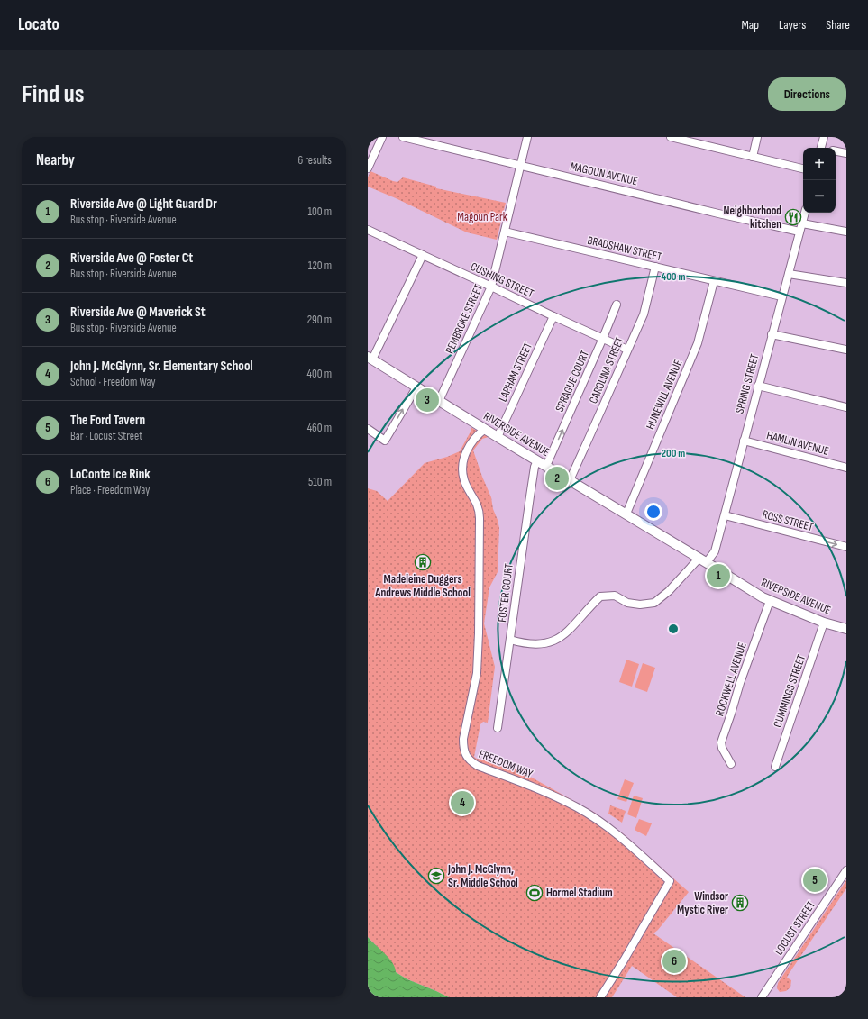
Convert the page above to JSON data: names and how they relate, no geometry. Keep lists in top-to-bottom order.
{
  "streets": {
    "main road": ["RIVERSIDE AVENUE"],
    "street": [
      "MAGOUN AVENUE",
      "BRADSHAW STREET",
      "CUSHING STREET",
      "PEMBROKE STREET",
      "CAROLINA STREET",
      "LAPHAM STREET",
      "SPRAGUE COURT",
      "SPRING STREET",
      "HUNEWILL AVENUE",
      "HAMLIN AVENUE",
      "ROSS STREET",
      "FOSTER COURT",
      "ROCKWELL AVENUE",
      "CUMMINGS STREET",
      "FREEDOM WAY",
      "LOCUST STREET"
    ]
  },
  "crossings": [
    ["MAGOUN AVENUE", "PEMBROKE STREET"],
    ["MAGOUN AVENUE", "SPRING STREET"],
    ["BRADSHAW STREET", "PEMBROKE STREET"],
    ["BRADSHAW STREET", "CAROLINA STREET"],
    ["BRADSHAW STREET", "SPRING STREET"],
    ["BRADSHAW STREET", "HUNEWILL AVENUE"],
    ["CUSHING STREET", "PEMBROKE STREET"],
    ["CUSHING STREET", "CAROLINA STREET"],
    ["CUSHING STREET", "LAPHAM STREET"],
    ["CUSHING STREET", "SPRAGUE COURT"],
    ["PEMBROKE STREET", "RIVERSIDE AVENUE"],
    ["CAROLINA STREET", "RIVERSIDE AVENUE"],
    ["LAPHAM STREET", "RIVERSIDE AVENUE"],
    ["SPRAGUE COURT", "RIVERSIDE AVENUE"],
    ["SPRING STREET", "RIVERSIDE AVENUE"],
    ["SPRING STREET", "HAMLIN AVENUE"],
    ["SPRING STREET", "ROSS STREET"],
    ["SPRING STREET", "FOSTER COURT"],
    ["HUNEWILL AVENUE", "RIVERSIDE AVENUE"],
    ["RIVERSIDE AVENUE", "FOSTER COURT"],
    ["RIVERSIDE AVENUE", "ROCKWELL AVENUE"],
    ["RIVERSIDE AVENUE", "CUMMINGS STREET"],
    ["RIVERSIDE AVENUE", "FREEDOM WAY"]
  ],
  "one_way": ["SPRAGUE COURT", "ROSS STREET"],
  "parks": ["Magoun Park"],
  "places": {
    "restaurant": ["Neighborhood kitchen"],
    "building": ["Madeleine Duggers Andrews Middle School", "Windsor Mystic River"],
    "school or university": ["John J. McGlynn, Sr. Middle School"],
    "sports": ["Hormel Stadium"]
  },
  "page": {
    "header": "Locato",
    "nav": ["Map", "Layers", "Share"],
    "buttons": "Directions",
    "title": "Find us",
    "heading": ["Nearby", "6 results"],
    "map_buttons": ["+", "−"],
    "list": [
      {
        "mark": "1",
        "name": "Riverside Ave @ Light Guard Dr",
        "note": "Bus stop · Riverside Avenue",
        "value": "100 m"
      },
      {
        "mark": "2",
        "name": "Riverside Ave @ Foster Ct",
        "note": "Bus stop · Riverside Avenue",
        "value": "120 m"
      },
      {
        "mark": "3",
        "name": "Riverside Ave @ Maverick St",
        "note": "Bus stop · Riverside Avenue",
        "value": "290 m"
      },
      {
        "mark": "4",
        "name": "John J. McGlynn, Sr. Elementary School",
        "note": "School · Freedom Way",
        "value": "400 m"
      },
      {
        "mark": "5",
        "name": "The Ford Tavern",
        "note": "Bar · Locust Street",
        "value": "460 m"
      },
      {
        "mark": "6",
        "name": "LoConte Ice Rink",
        "note": "Place · Freedom Way",
        "value": "510 m"
      }
    ],
    "pins": [
      "3",
      "2",
      "1",
      "4",
      "5",
      "6"
    ]
  },
  "rings": ["400 m", "200 m"]
}
